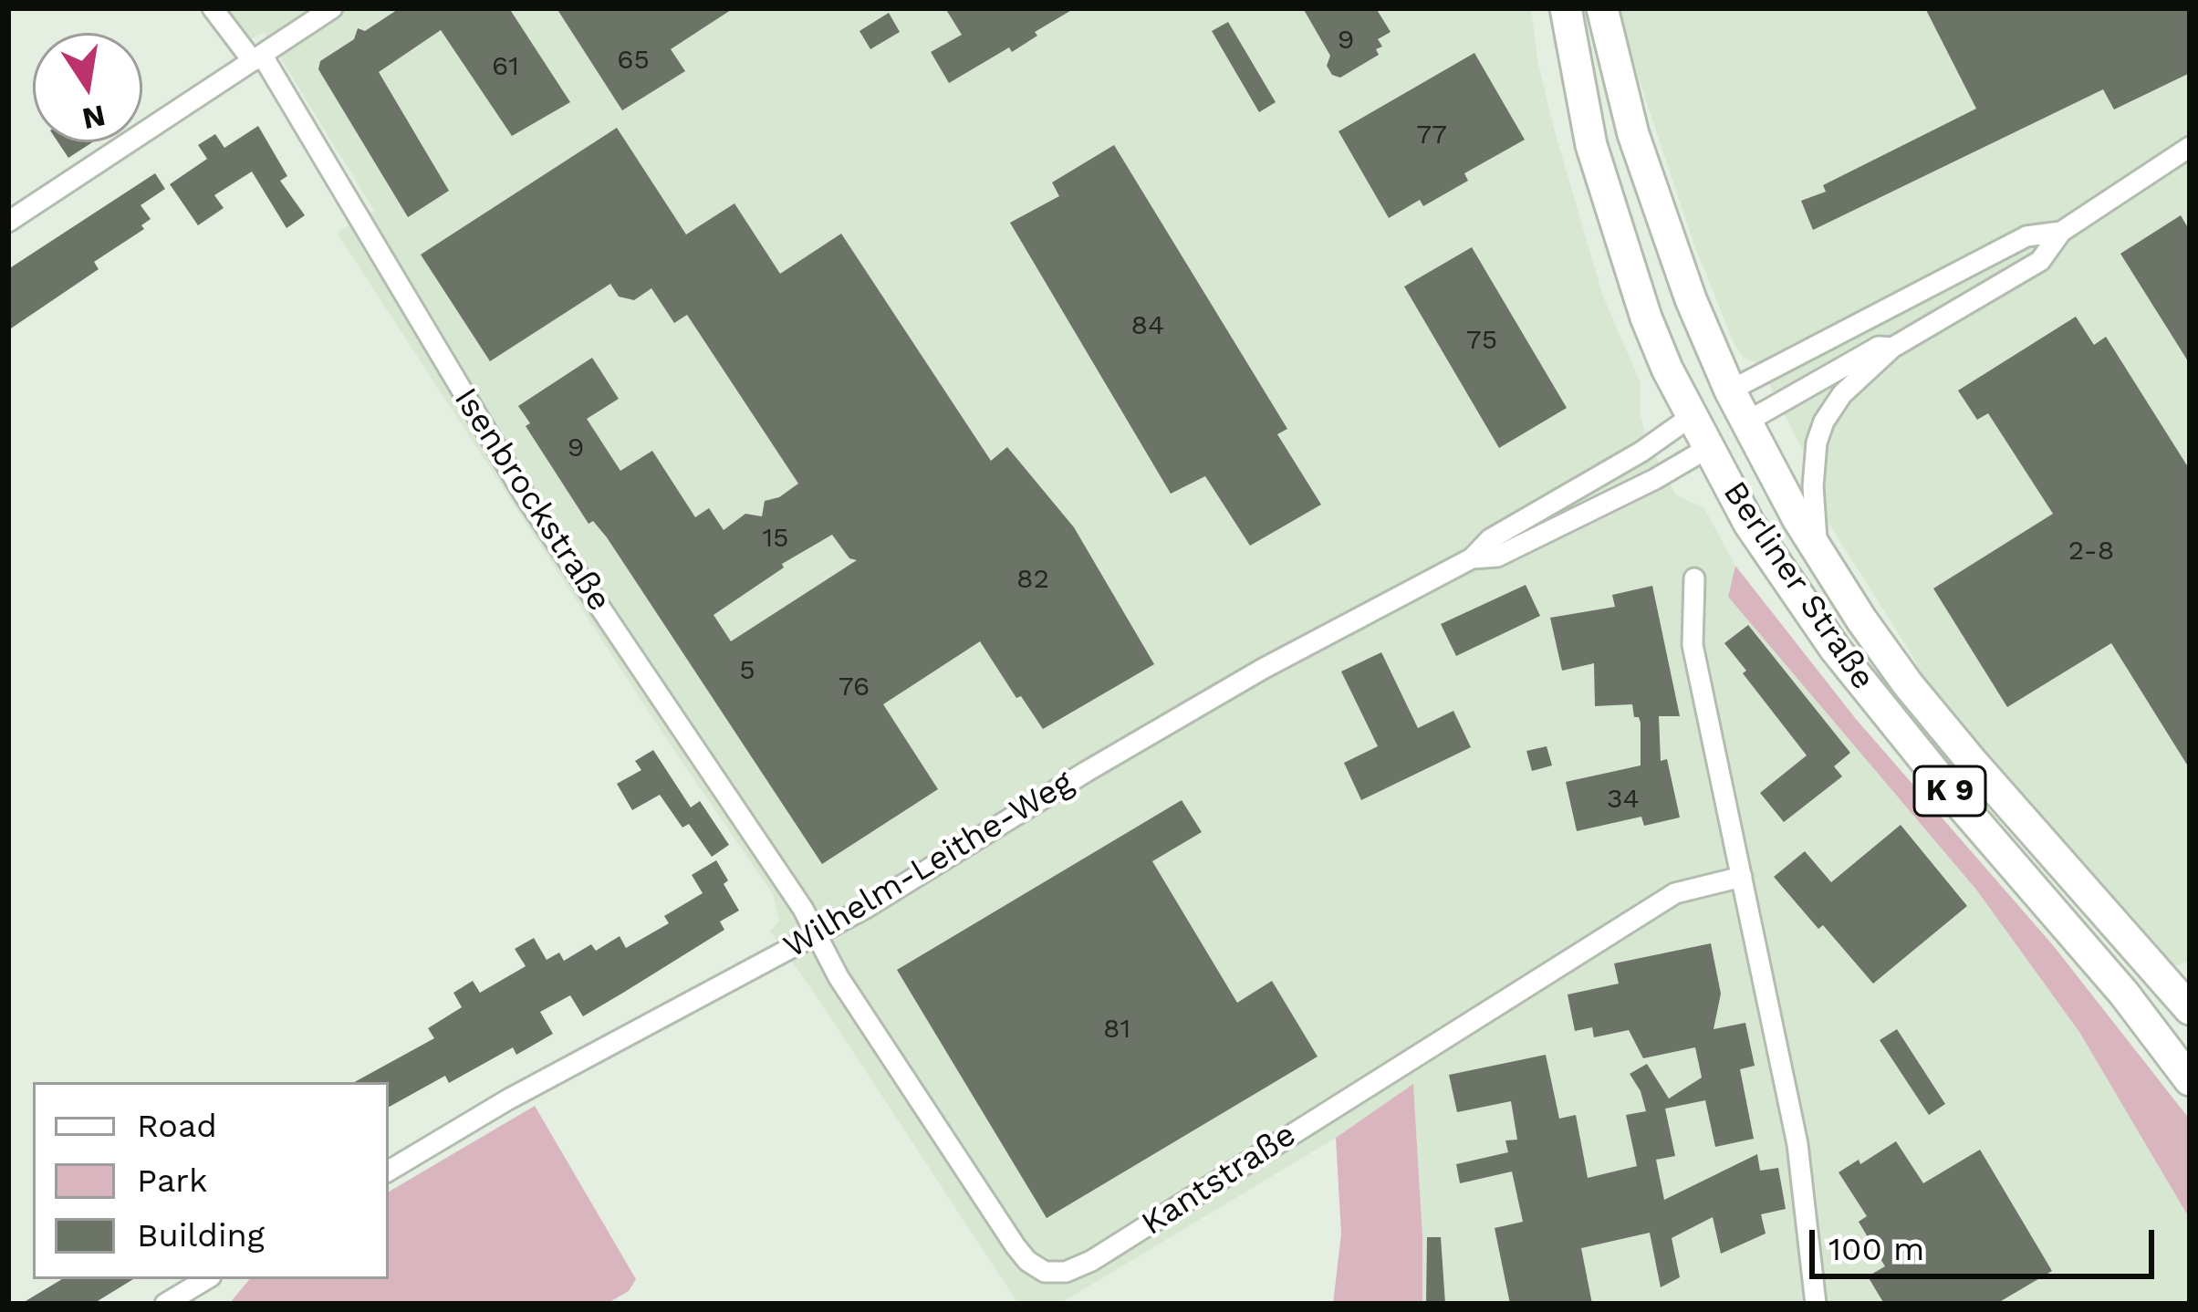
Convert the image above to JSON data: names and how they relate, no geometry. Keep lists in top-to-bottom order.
{
  "streets": {
    "main road": ["Berliner Straße", "K 9", "Wilhelm-Leithe-Weg"],
    "street": ["Isenbrockstraße", "Kantstraße"]
  },
  "crossings": [
    ["Isenbrockstraße", "Wilhelm-Leithe-Weg"],
    ["Isenbrockstraße", "Kantstraße"],
    ["Berliner Straße", "Wilhelm-Leithe-Weg"],
    ["Wilhelm-Leithe-Weg", "Kantstraße"]
  ],
  "house_numbers": [
    "9",
    "65",
    "61",
    "77",
    "84",
    "75",
    "9",
    "15",
    "2-8",
    "82",
    "5",
    "76",
    "34",
    "81"
  ],
  "legend": ["Road", "Park", "Building"],
  "scale_bar": "100 m",
  "north": "bottom"
}
